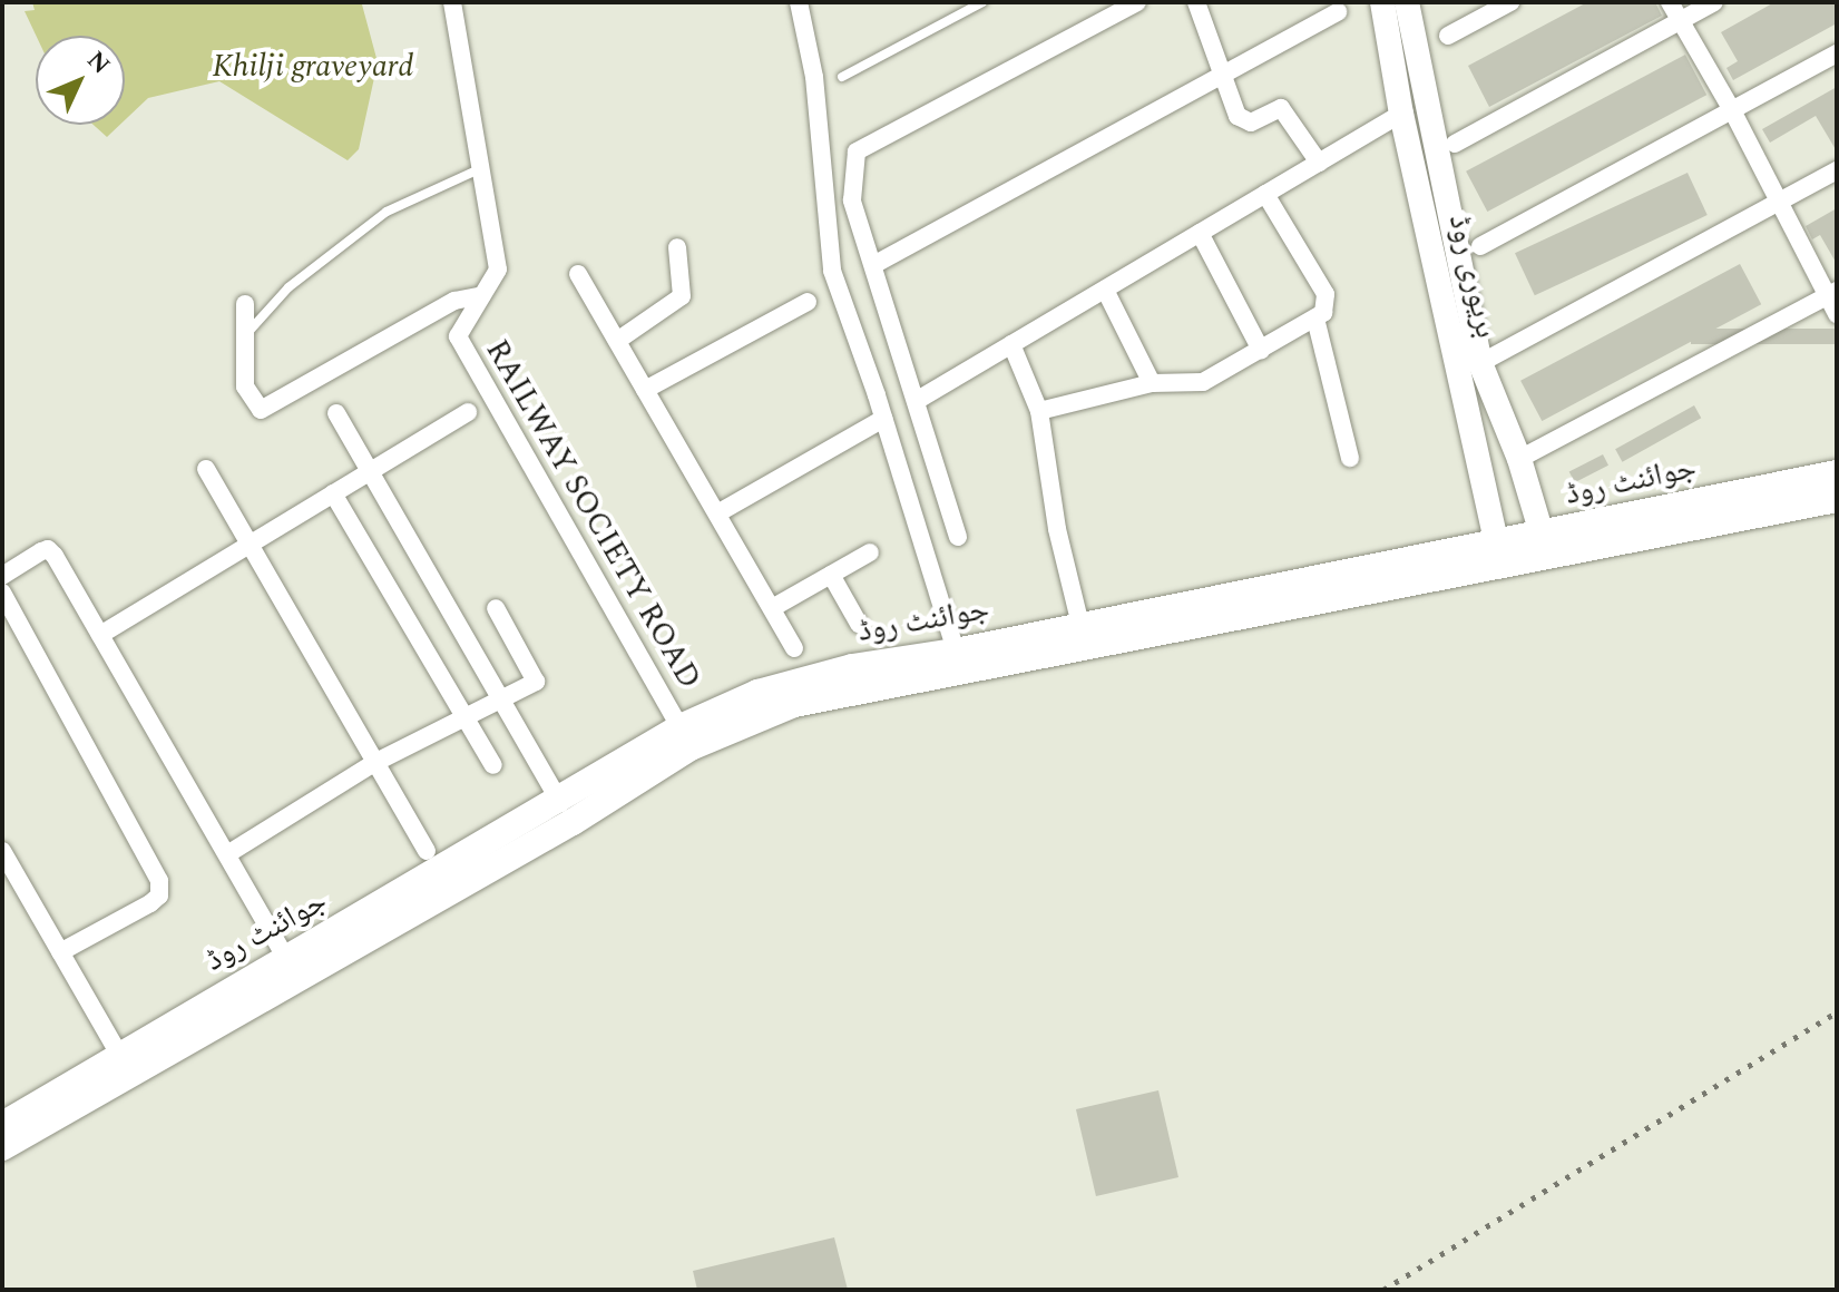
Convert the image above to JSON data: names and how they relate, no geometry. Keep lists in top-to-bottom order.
{
  "streets": {
    "main road": ["بریوری روڈ", "جوائنٹ روڈ"],
    "street": ["RAILWAY SOCIETY ROAD"]
  },
  "crossings": [
    ["بریوری روڈ", "جوائنٹ روڈ"],
    ["جوائنٹ روڈ", "RAILWAY SOCIETY ROAD"]
  ],
  "parks": ["Khilji graveyard"],
  "north": "top right"
}
